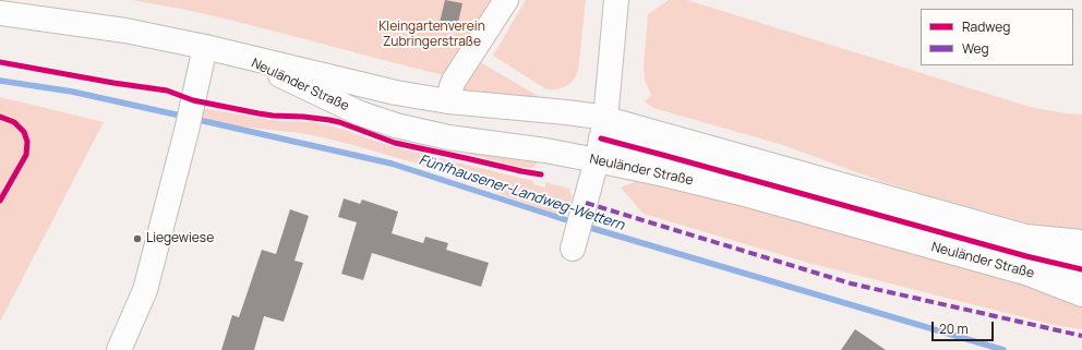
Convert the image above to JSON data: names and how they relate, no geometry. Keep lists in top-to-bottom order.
{
  "streets": {
    "main road": ["Neuländer Straße"]
  },
  "water": ["Fünfhausener-Landweg-Wettern"],
  "parks": ["Kleingartenverein Zubringerstraße"],
  "places": ["Liegewiese"],
  "legend": ["Radweg", "Weg"],
  "scale_bar": "20 m"
}
